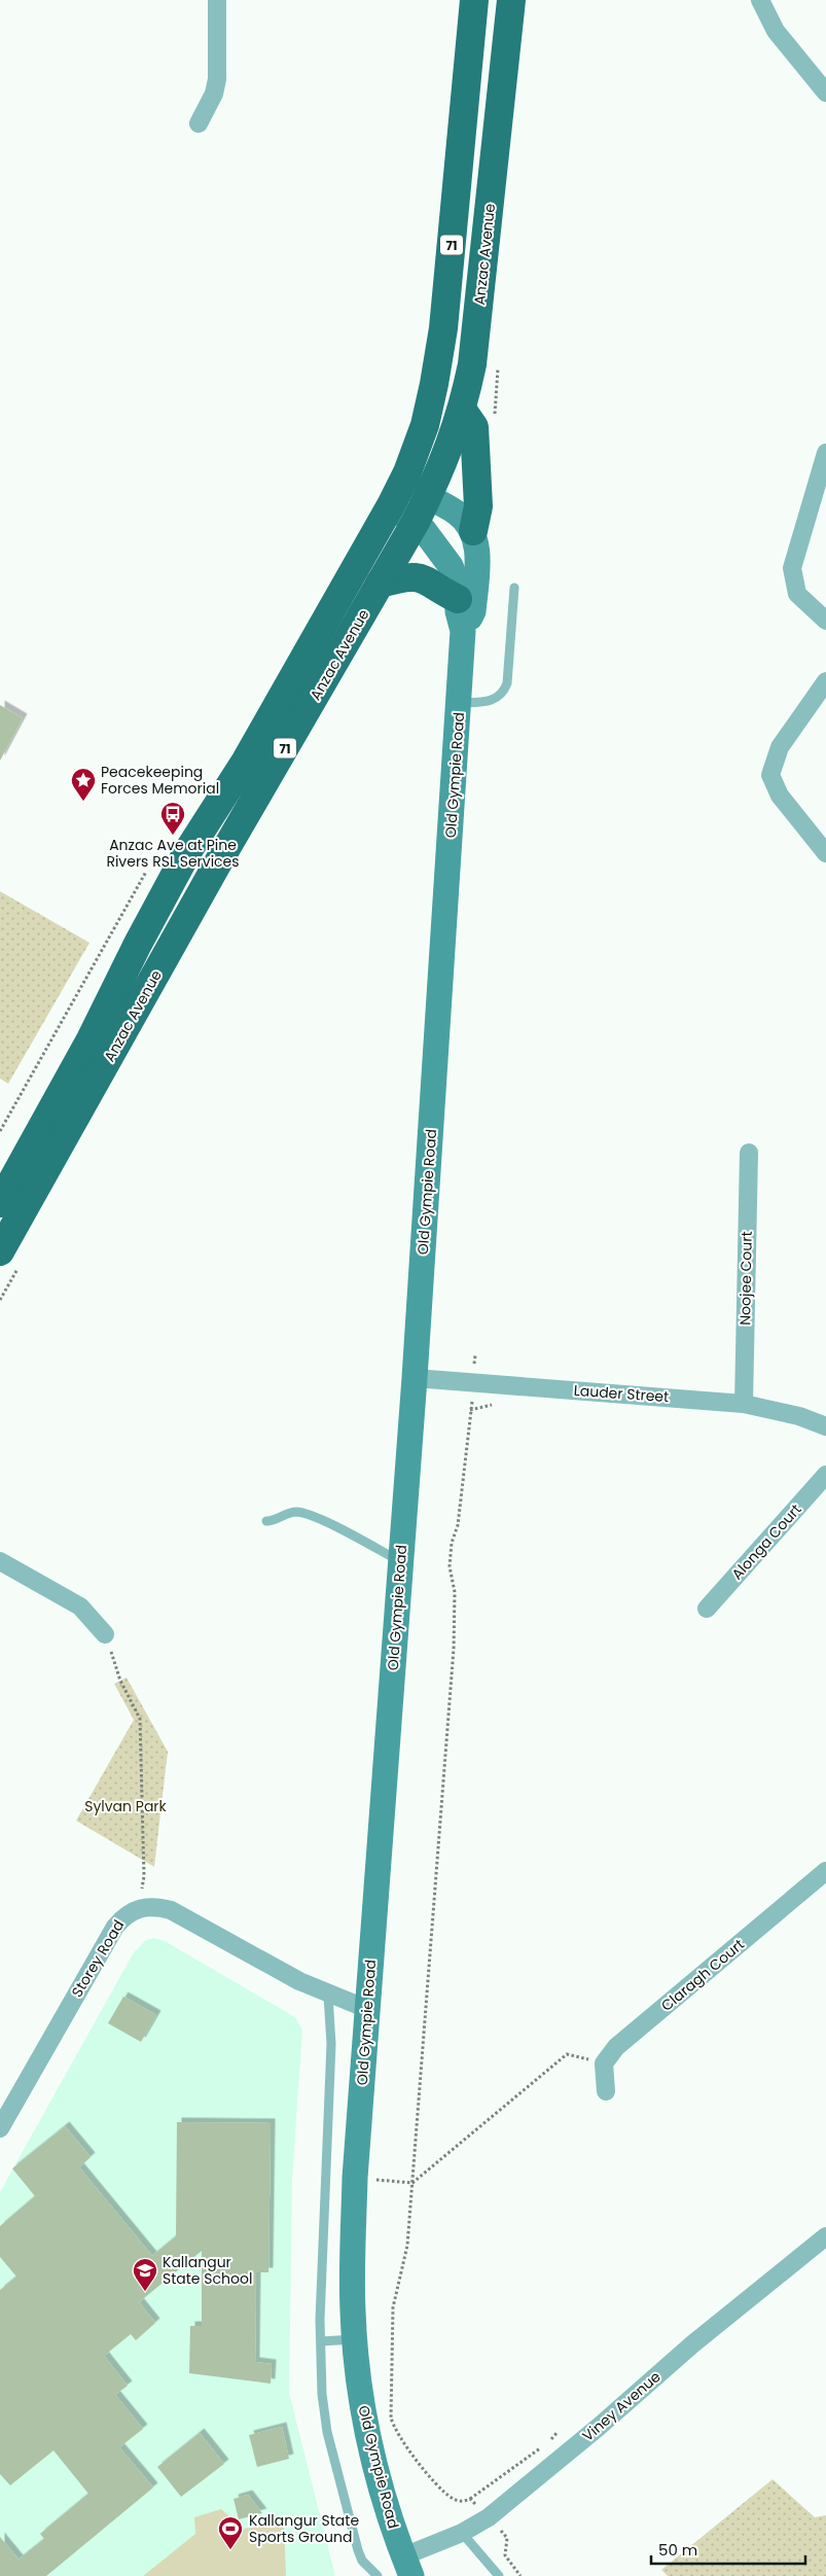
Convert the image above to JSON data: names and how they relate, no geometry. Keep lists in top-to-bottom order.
{
  "streets": {
    "highway": ["71", "Anzac Avenue"],
    "main road": ["Old Gympie Road"],
    "street": [
      "Noojee Court",
      "Lauder Street",
      "Alonga Court",
      "Storey Road",
      "Claragh Court",
      "Viney Avenue"
    ]
  },
  "crossings": [
    ["Anzac Avenue", "Old Gympie Road"],
    ["Old Gympie Road", "Lauder Street"],
    ["Old Gympie Road", "Viney Avenue"],
    ["Noojee Court", "Lauder Street"]
  ],
  "parks": ["Sylvan Park"],
  "places": {
    "place": ["Peacekeeping Forces Memorial"],
    "bus stop": ["Anzac Ave at Pine Rivers RSL Services"],
    "school or university": ["Kallangur State School"],
    "sports": ["Kallangur State Sports Ground"]
  },
  "scale_bar": "50 m"
}
